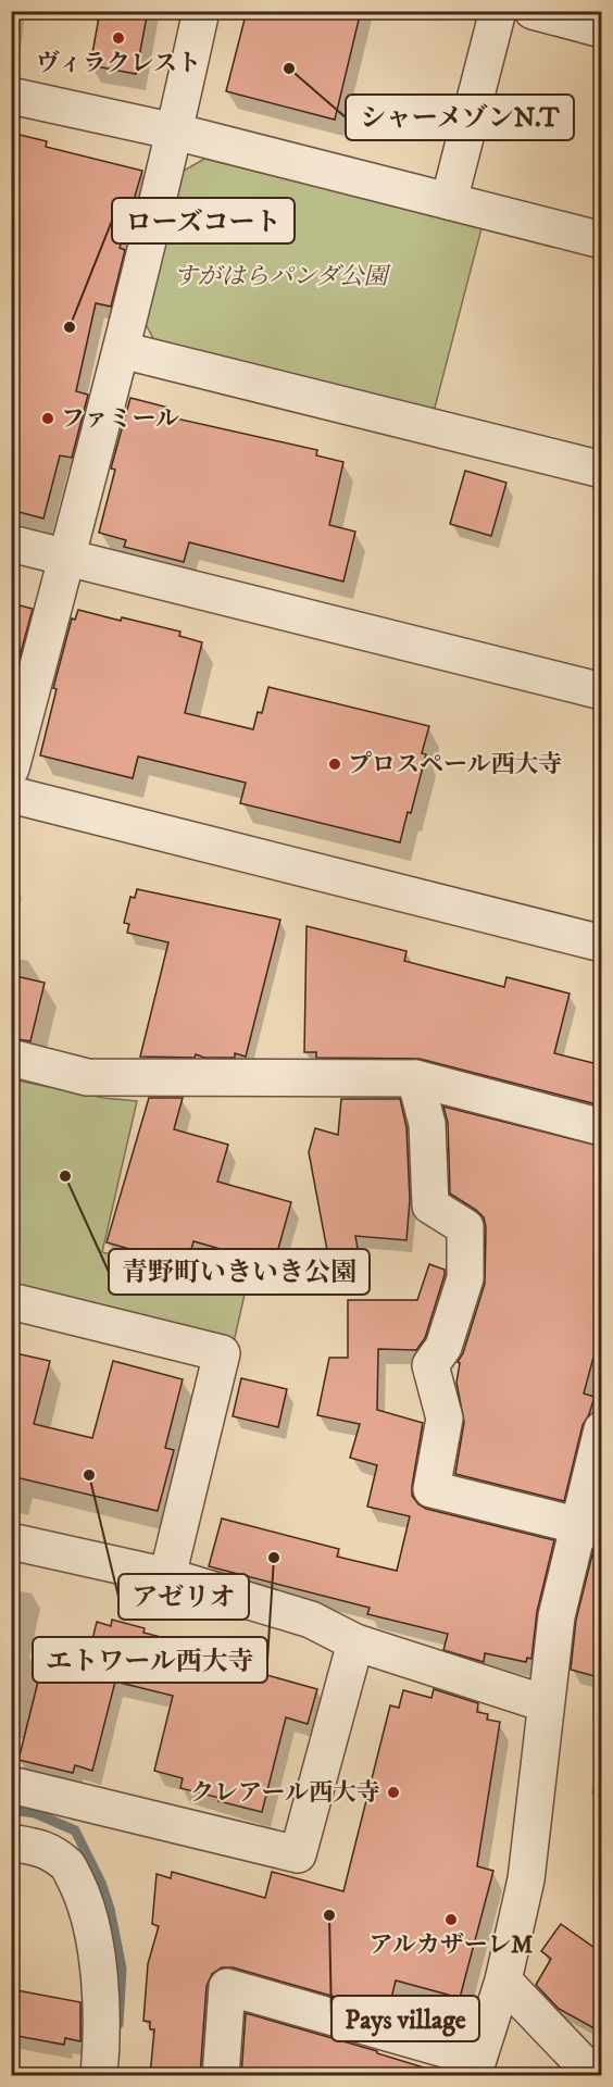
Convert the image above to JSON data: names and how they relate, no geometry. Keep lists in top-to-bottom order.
{
  "parks": ["すがはらパンダ公園"],
  "places": [
    "ヴィラクレスト",
    "シャーメゾンN.T",
    "ローズコート",
    "ファミール",
    "プロスペール西大寺",
    "青野町いきいき公園",
    "アゼリオ",
    "エトワール西大寺",
    "クレアール西大寺",
    "Pays village",
    "アルカザーレM"
  ]
}
